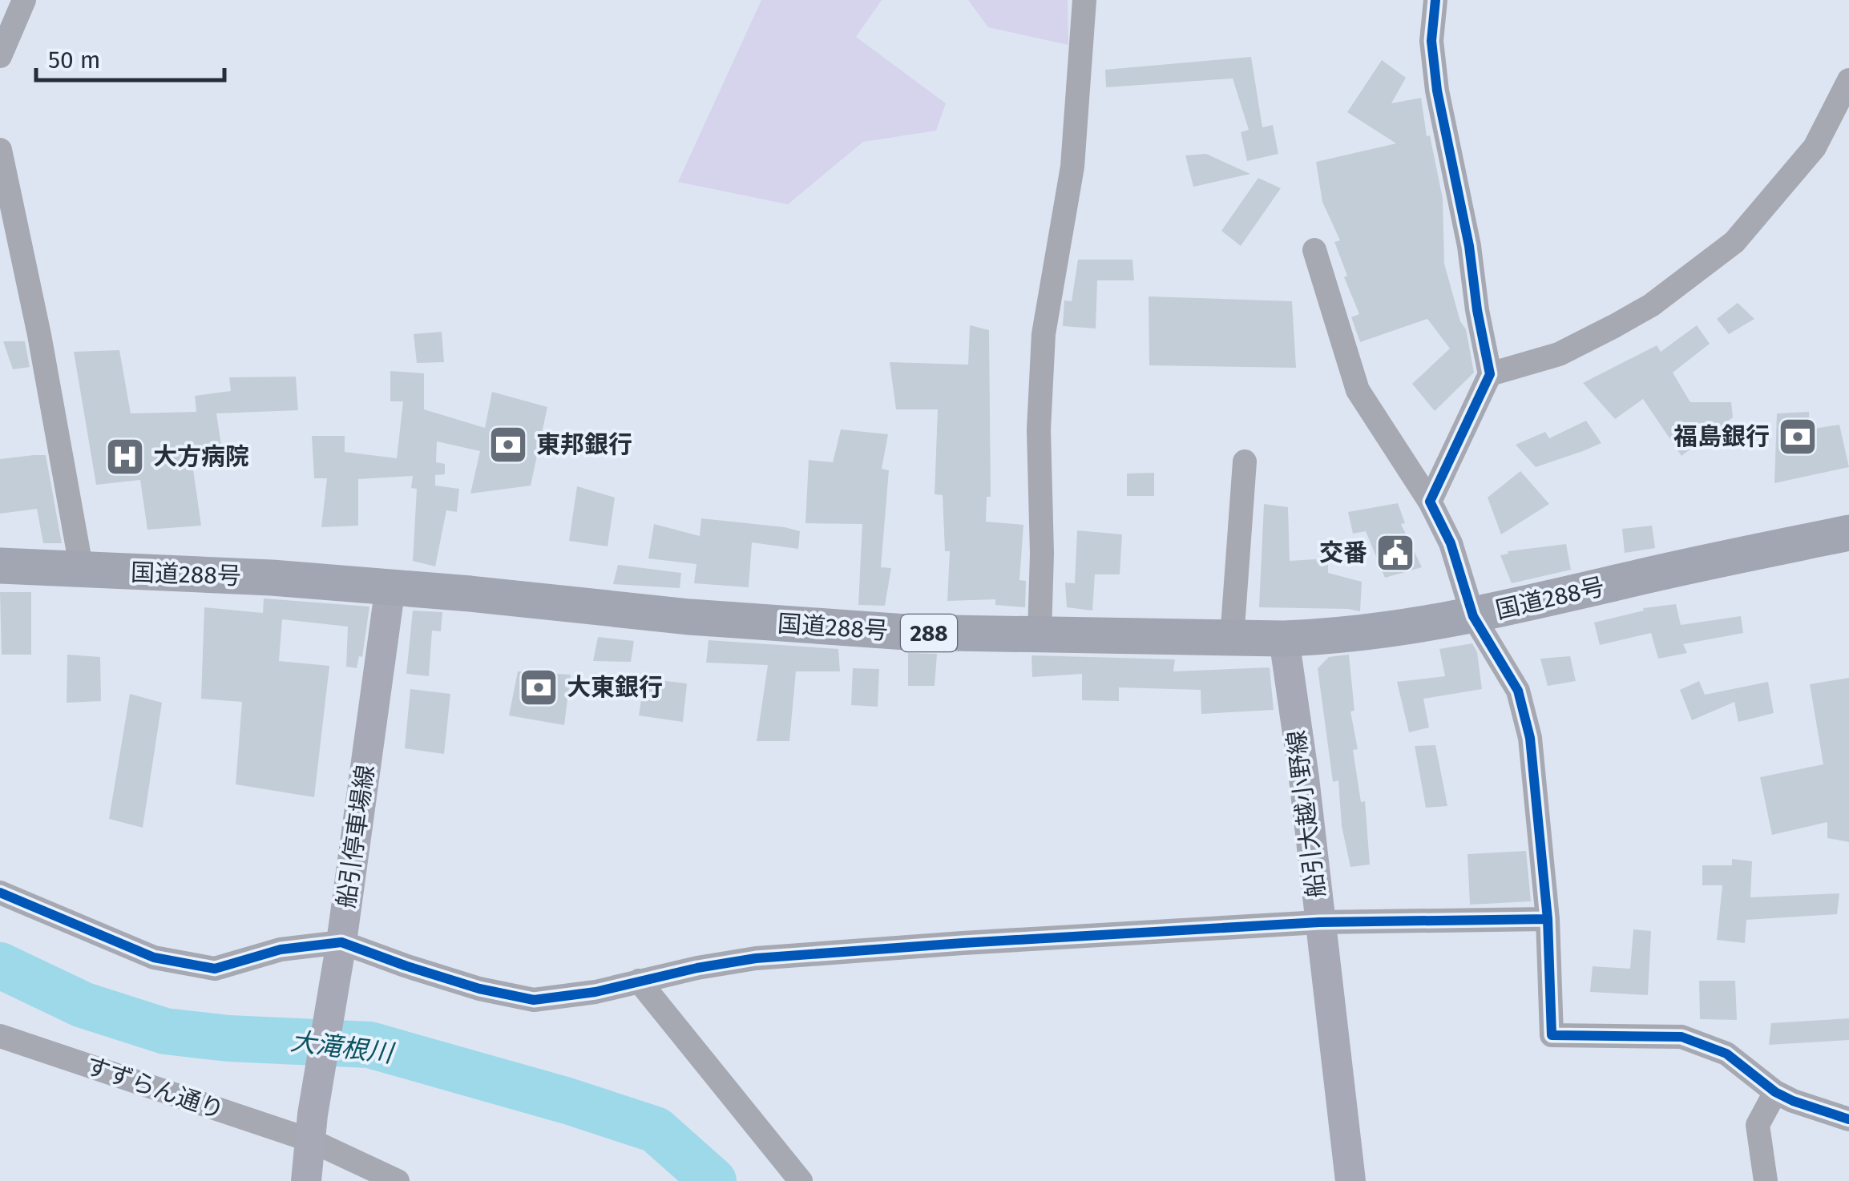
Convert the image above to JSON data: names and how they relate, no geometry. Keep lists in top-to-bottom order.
{
  "streets": {
    "highway": ["国道288号", "288"],
    "main road": ["船引大越小野線", "船引停車場線"],
    "street": ["すずらん通り"]
  },
  "crossings": [
    ["国道288号", "船引大越小野線"],
    ["国道288号", "船引停車場線"],
    ["船引停車場線", "すずらん通り"]
  ],
  "water": ["大滝根川"],
  "places": {
    "bank": ["福島銀行", "東邦銀行", "大東銀行"],
    "hospital": ["大方病院"],
    "public building": ["交番"]
  },
  "scale_bar": "50 m"
}
